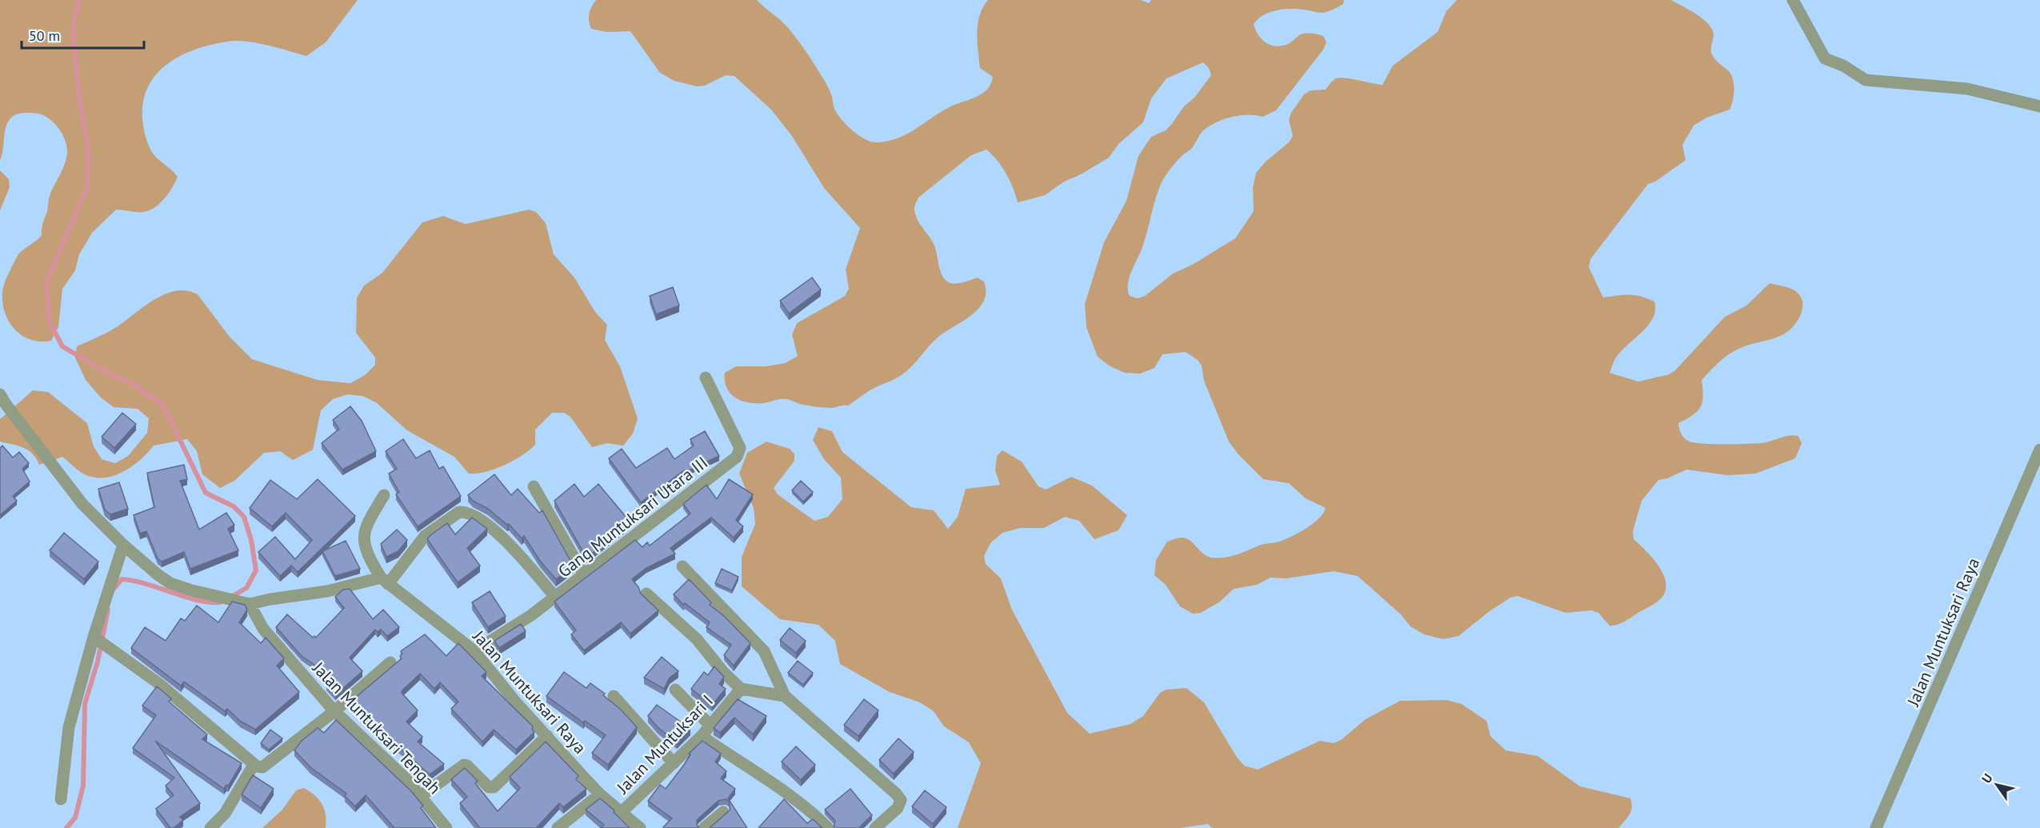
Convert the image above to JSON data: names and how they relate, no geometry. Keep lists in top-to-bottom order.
{
  "streets": {
    "street": [
      "Gang Muntuksari Utara III",
      "Jalan Muntuksari Raya",
      "Jalan Muntuksari Tengah",
      "Jalan Muntuksari I"
    ]
  },
  "crossings": [
    ["Gang Muntuksari Utara III", "Jalan Muntuksari Raya"],
    ["Jalan Muntuksari Raya", "Jalan Muntuksari I"]
  ],
  "scale_bar": "50 m",
  "north": "top left"
}
